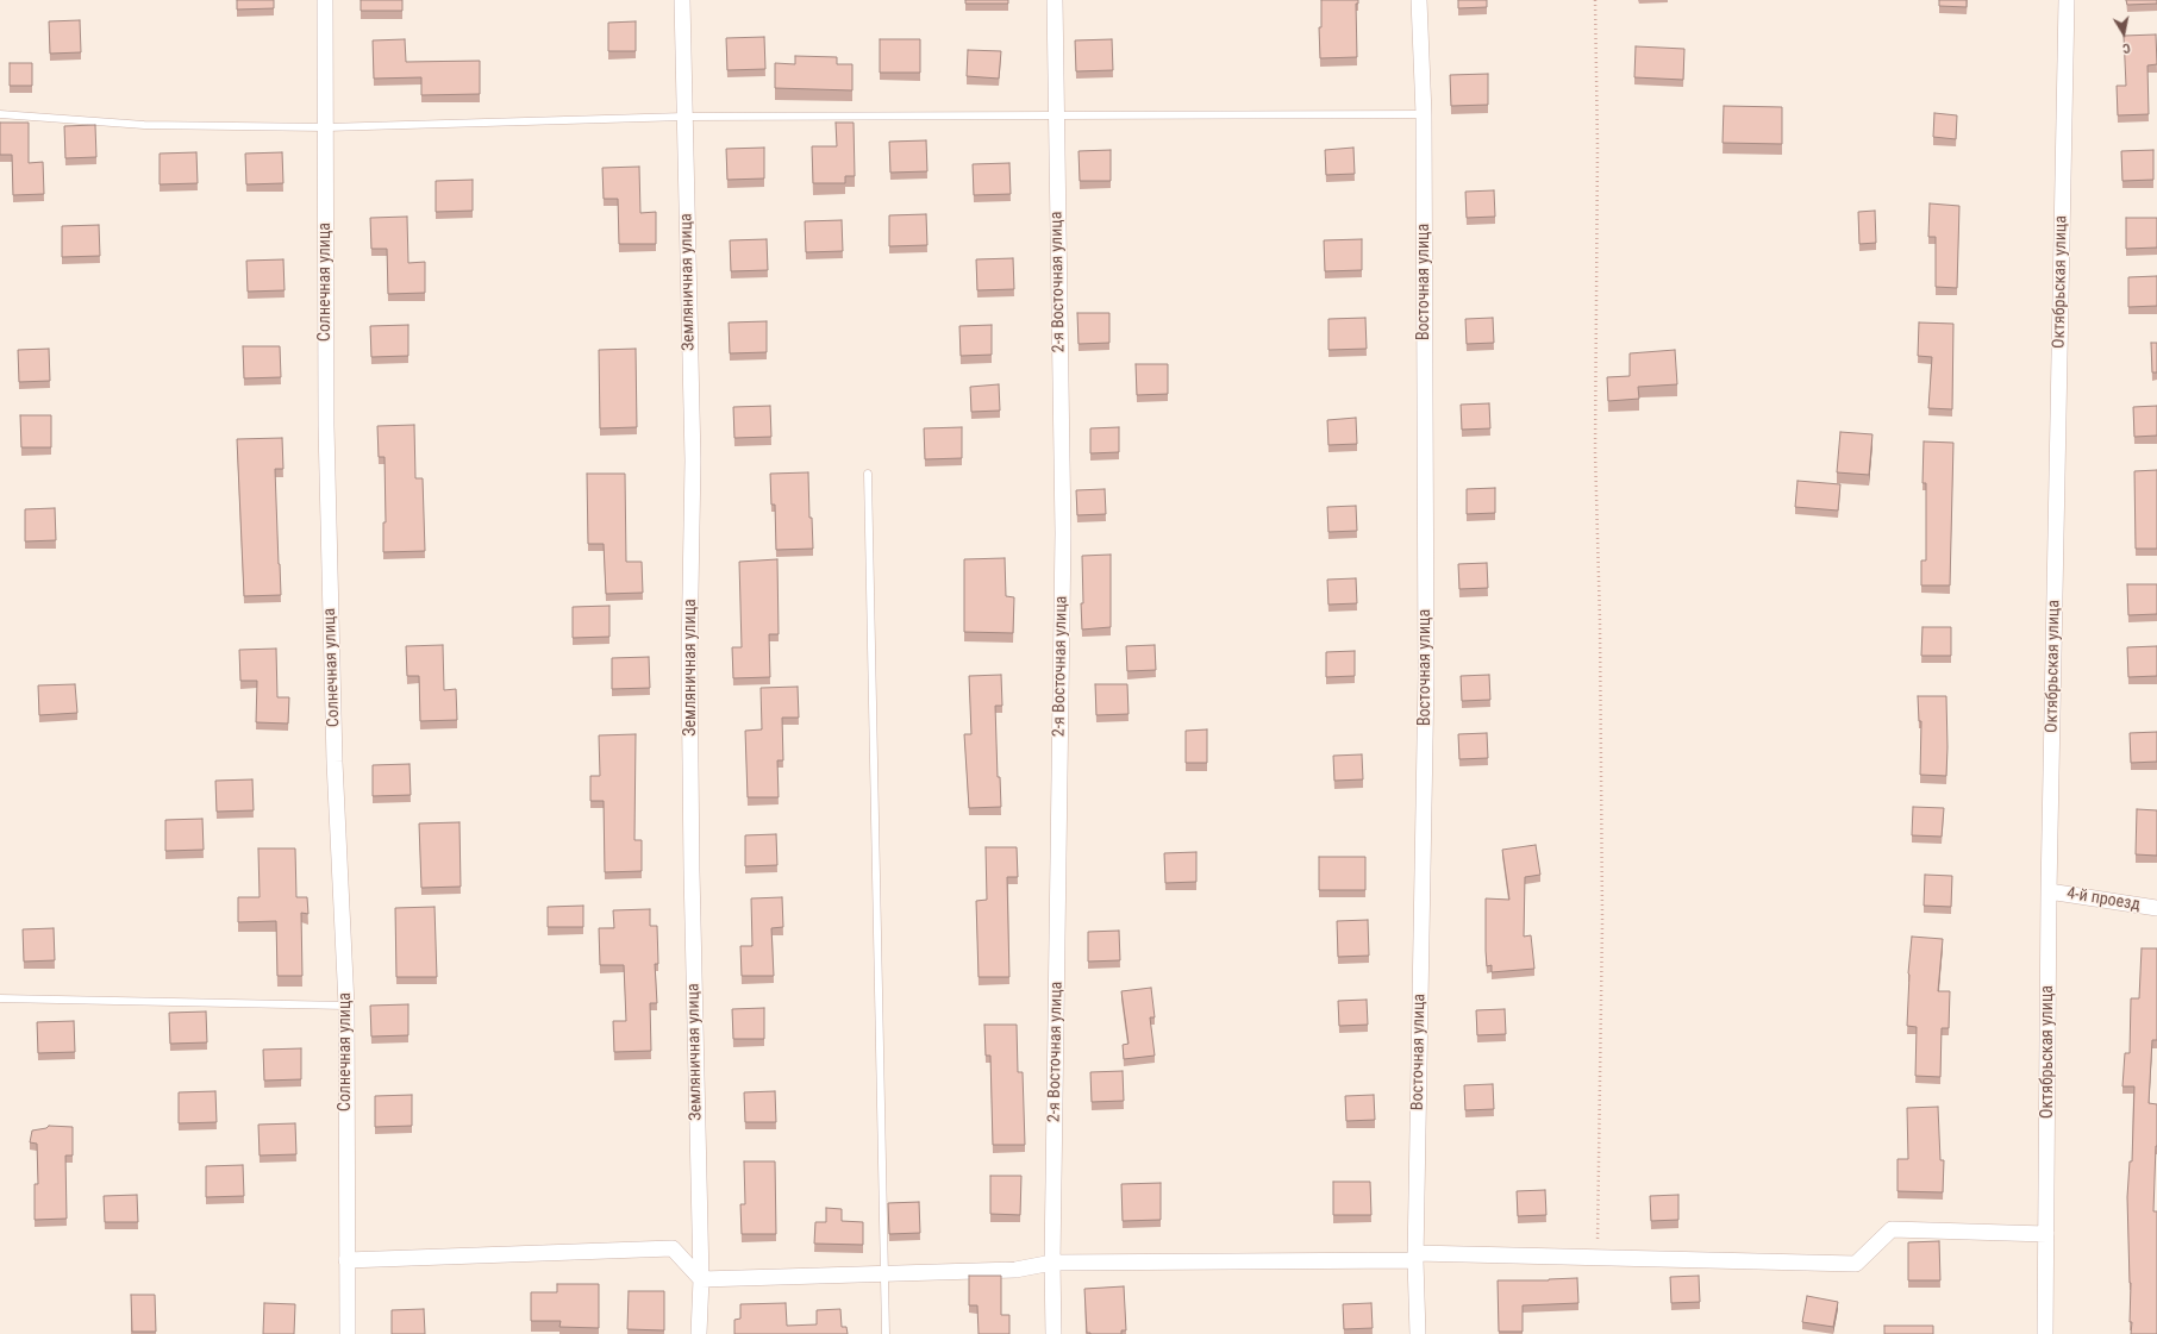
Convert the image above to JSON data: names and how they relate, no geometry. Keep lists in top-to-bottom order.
{
  "streets": {
    "street": [
      "Солнечная улица",
      "Земляничная улица",
      "2-я Восточная улица",
      "Восточная улица",
      "Октябрьская улица",
      "4-й проезд"
    ]
  },
  "crossings": [
    ["Октябрьская улица", "4-й проезд"]
  ],
  "north": "bottom"
}
